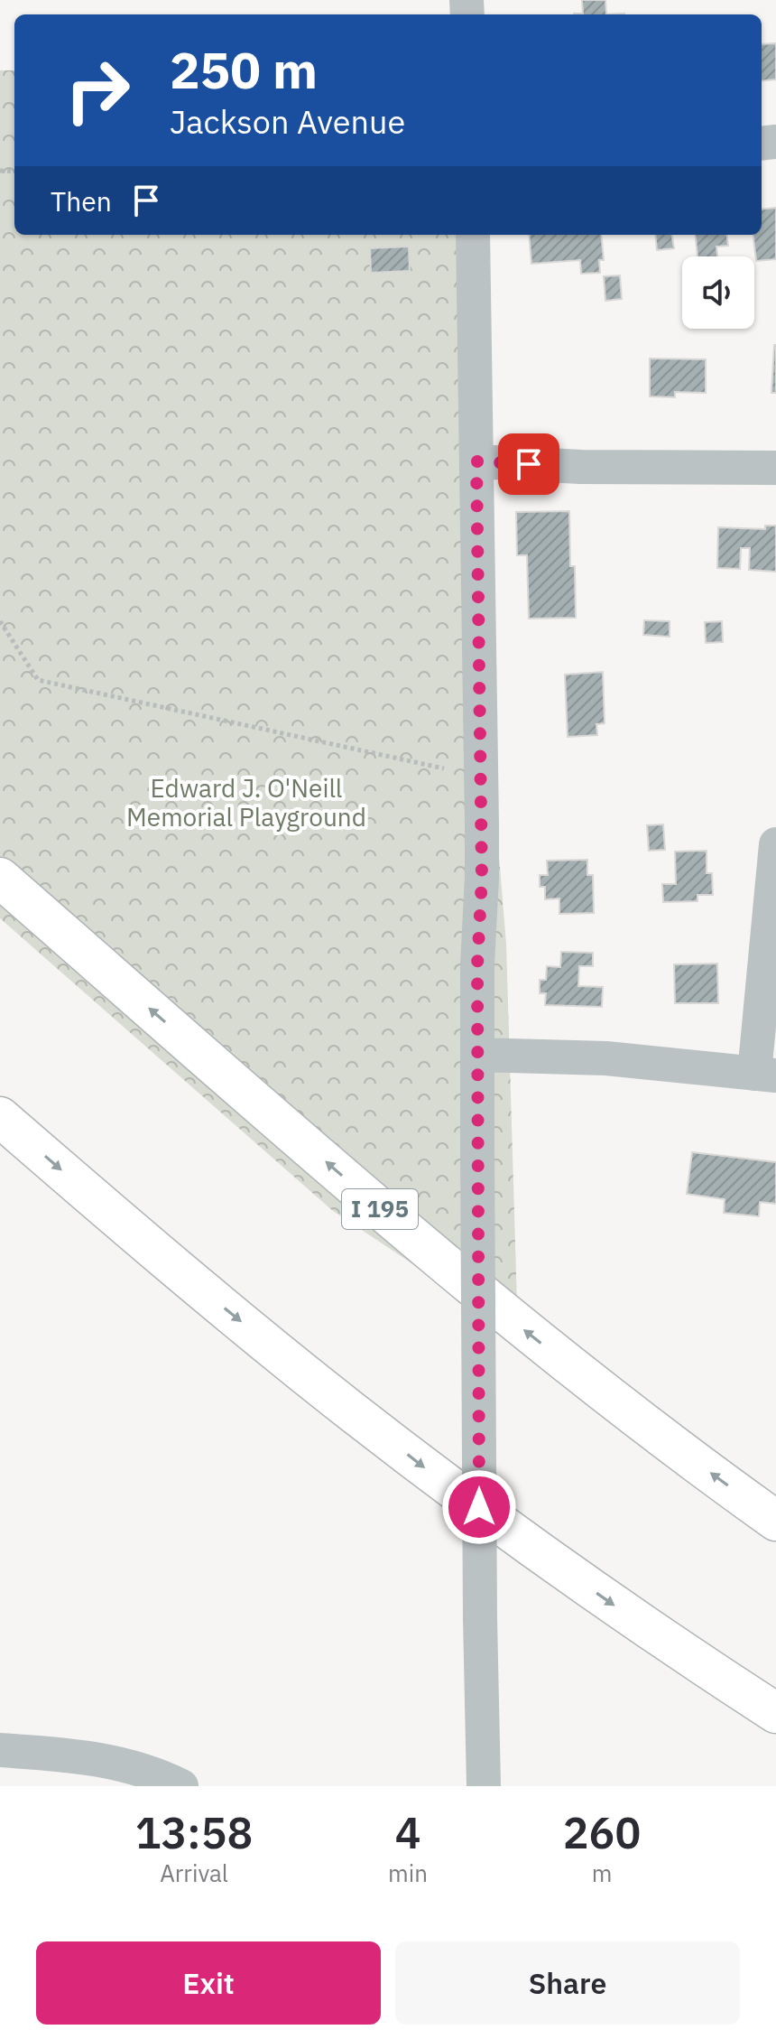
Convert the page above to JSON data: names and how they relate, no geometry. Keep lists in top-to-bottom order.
{
  "streets": {
    "highway": ["I 195"]
  },
  "parks": ["Edward J. O'Neill Memorial Playground"],
  "page": {
    "turn": ["250 m", "Jackson Avenue"],
    "then": "Then",
    "eta": [
      "13:58",
      "Arrival",
      "4",
      "min",
      "260",
      "m"
    ],
    "buttons": ["Exit", "Share"]
  }
}
